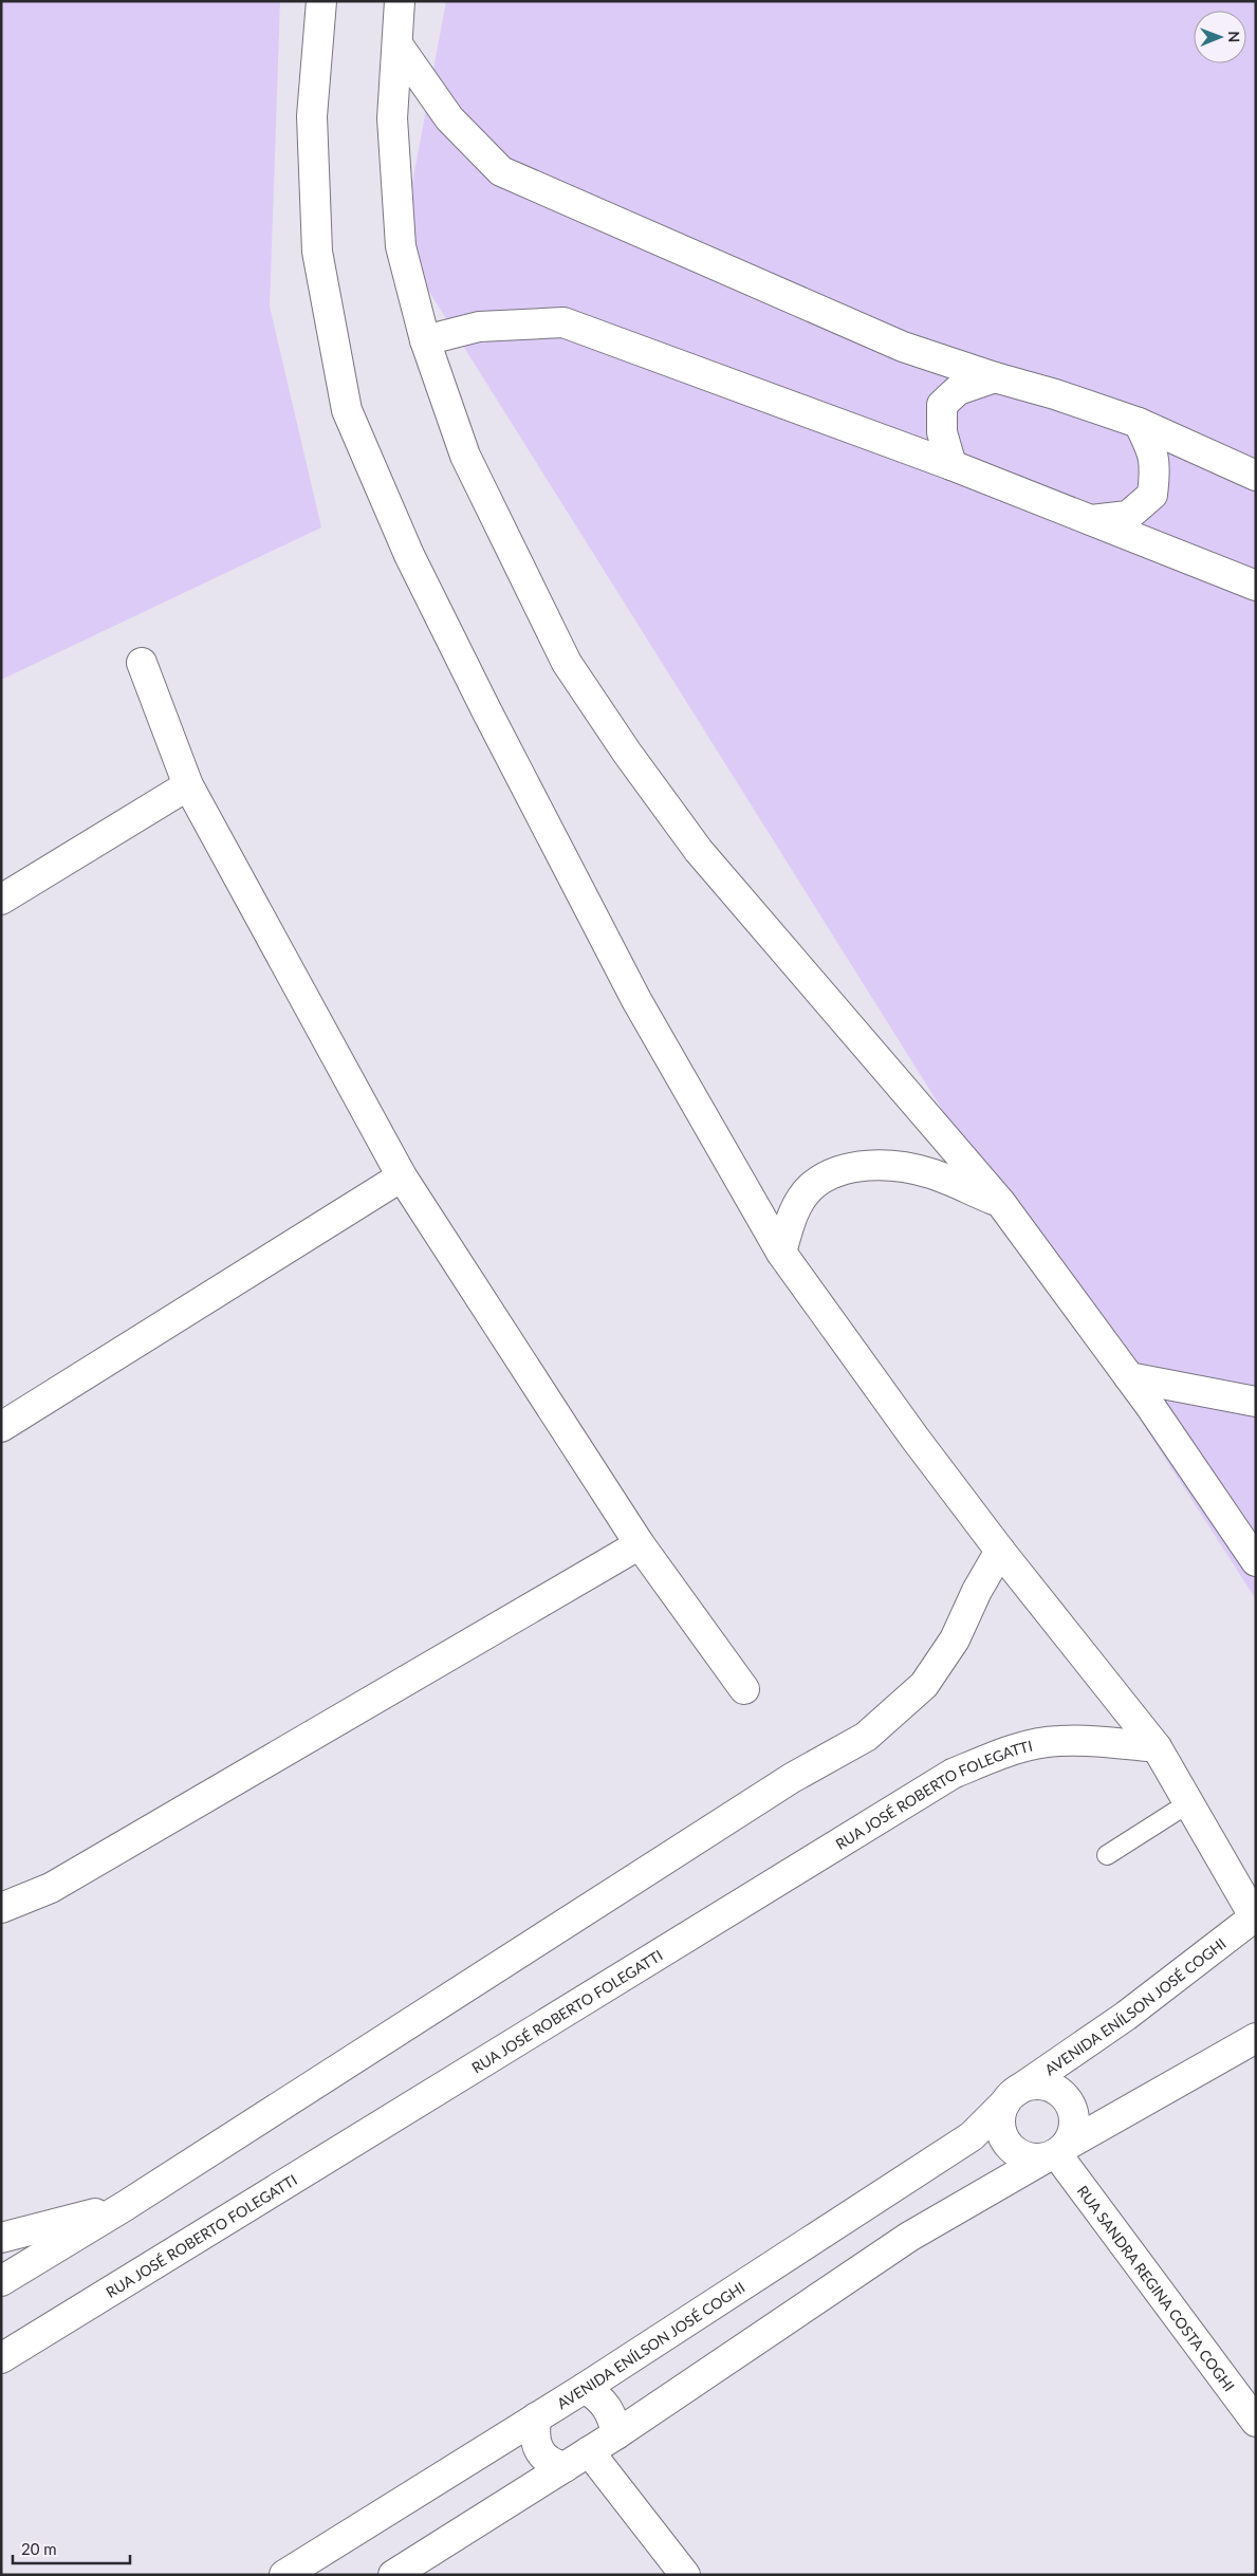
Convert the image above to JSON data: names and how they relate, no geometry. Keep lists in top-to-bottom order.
{
  "streets": {
    "street": ["RUA JOSÉ ROBERTO FOLEGATTI", "AVENIDA ENÍLSON JOSÉ COGHI", "RUA SANDRA REGINA COSTA COGHI"]
  },
  "crossings": [
    ["AVENIDA ENÍLSON JOSÉ COGHI", "RUA SANDRA REGINA COSTA COGHI"]
  ],
  "scale_bar": "20 m",
  "north": "right"
}
